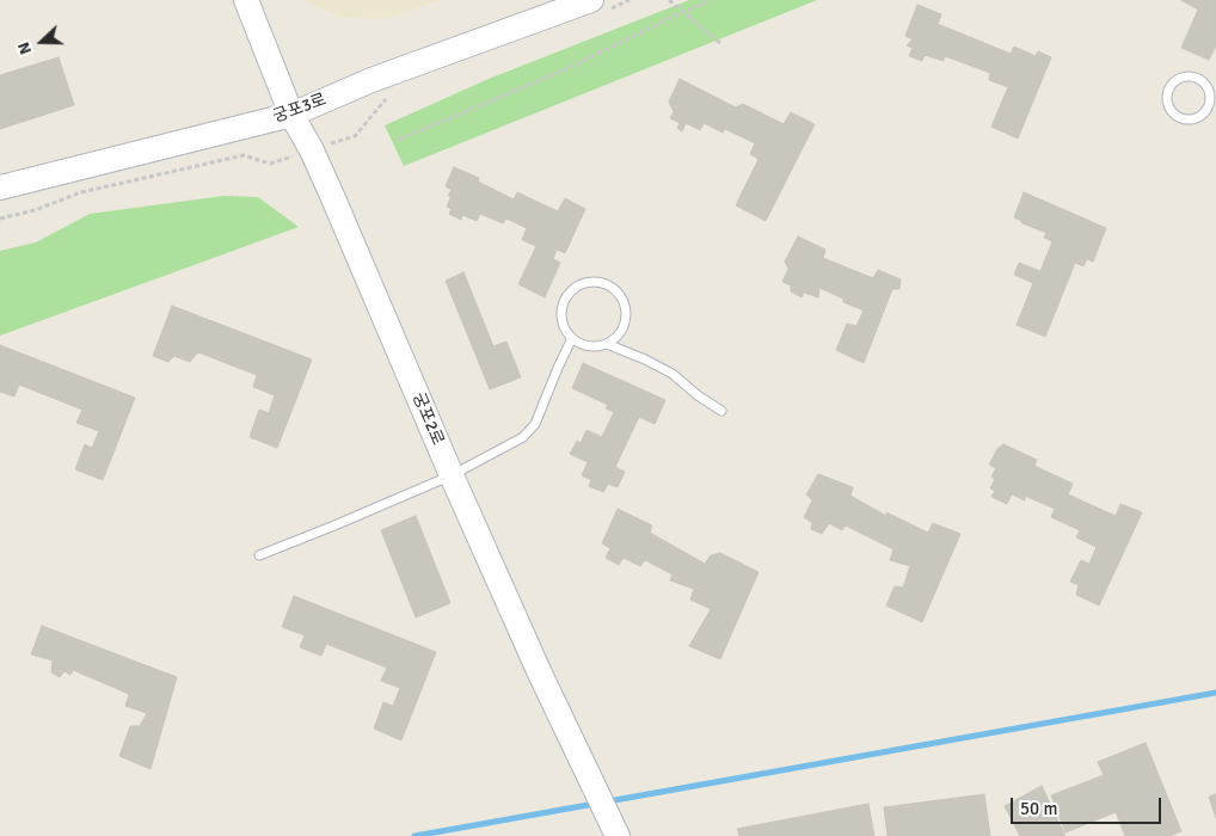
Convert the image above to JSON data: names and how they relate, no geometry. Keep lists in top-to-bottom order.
{
  "streets": {
    "street": ["궁포3로", "궁포2로"]
  },
  "crossings": [
    ["궁포3로", "궁포2로"]
  ],
  "scale_bar": "50 m",
  "north": "left"
}
